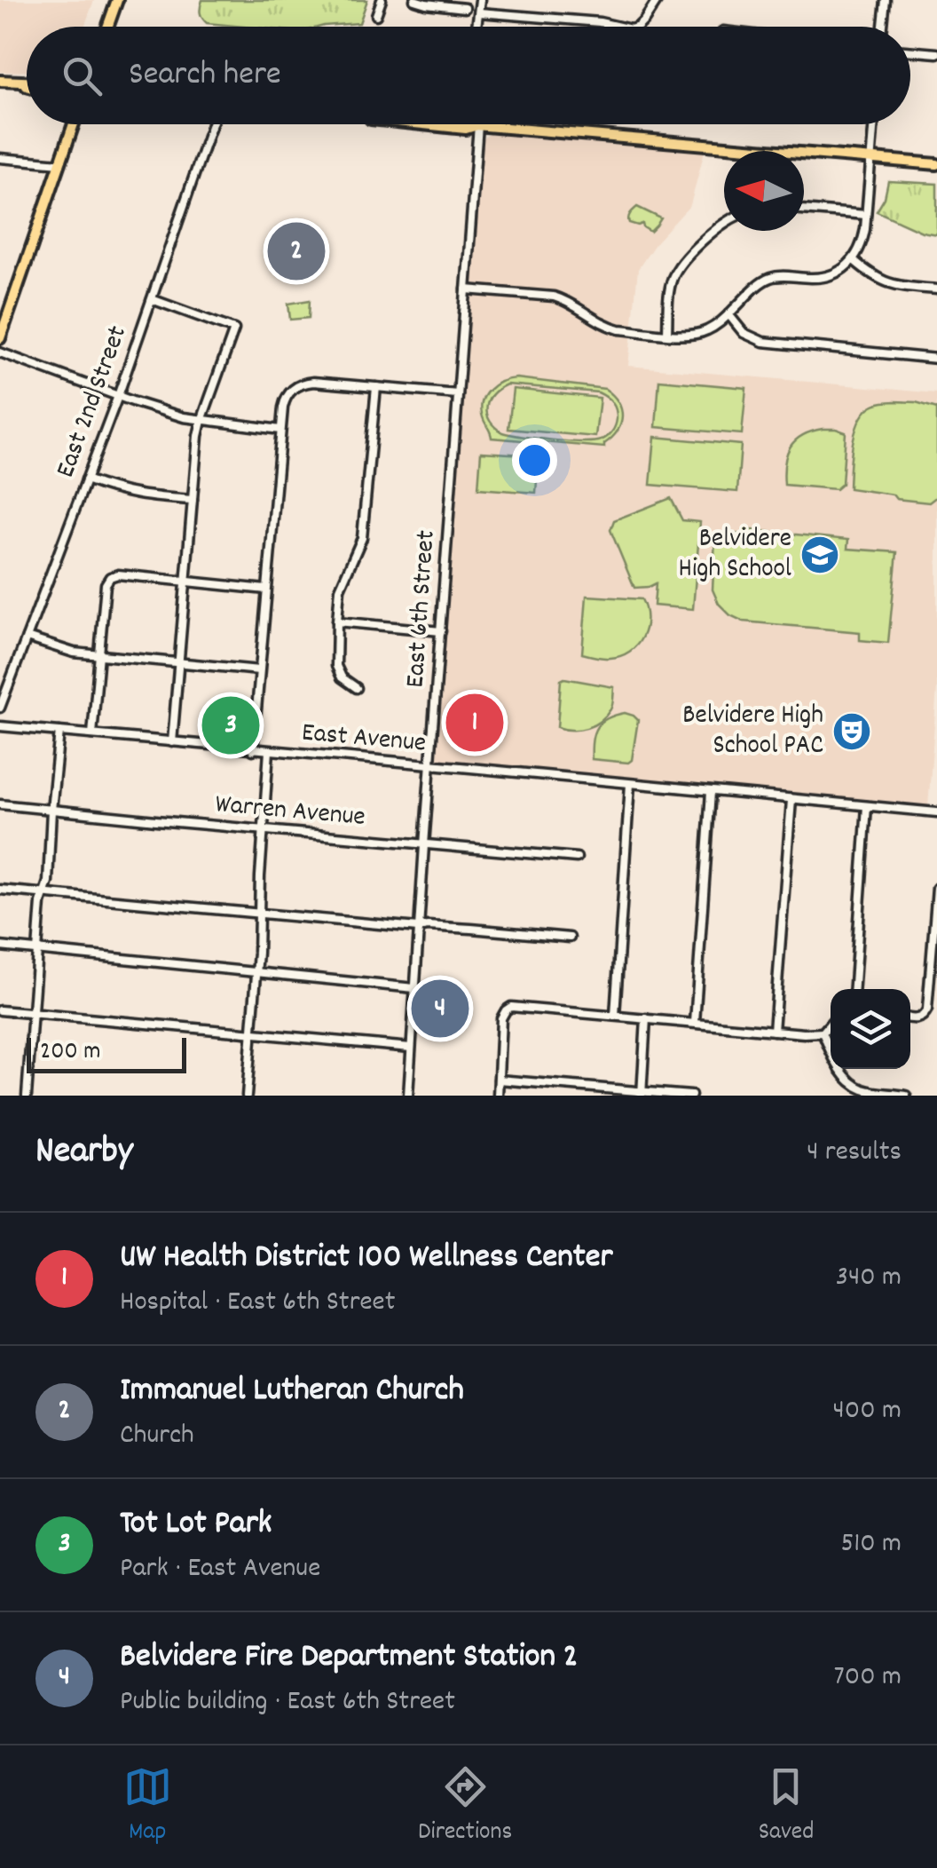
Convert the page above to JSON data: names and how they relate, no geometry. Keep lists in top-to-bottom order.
{
  "streets": {
    "street": [
      "East 2nd Street",
      "East 6th Street",
      "East Avenue",
      "Warren Avenue"
    ]
  },
  "crossings": [
    ["East 6th Street", "East Avenue"],
    ["East 6th Street", "Warren Avenue"]
  ],
  "places": {
    "school or university": ["Belvidere High School"],
    "theatre": ["Belvidere High School PAC"]
  },
  "scale_bar": "200 m",
  "north": "left",
  "page": {
    "search": "Search here",
    "pins": [
      "2",
      "1",
      "3",
      "4"
    ],
    "scale": "200 m",
    "heading": ["Nearby", "4 results"],
    "list": [
      {
        "mark": "1",
        "name": "UW Health District 100 Wellness Center",
        "note": "Hospital · East 6th Street",
        "value": "340 m"
      },
      {
        "mark": "2",
        "name": "Immanuel Lutheran Church",
        "note": "Church",
        "value": "400 m"
      },
      {
        "mark": "3",
        "name": "Tot Lot Park",
        "note": "Park · East Avenue",
        "value": "510 m"
      },
      {
        "mark": "4",
        "name": "Belvidere Fire Department Station 2",
        "note": "Public building · East 6th Street",
        "value": "700 m"
      }
    ],
    "nav": ["Map", "Directions", "Saved"]
  }
}
